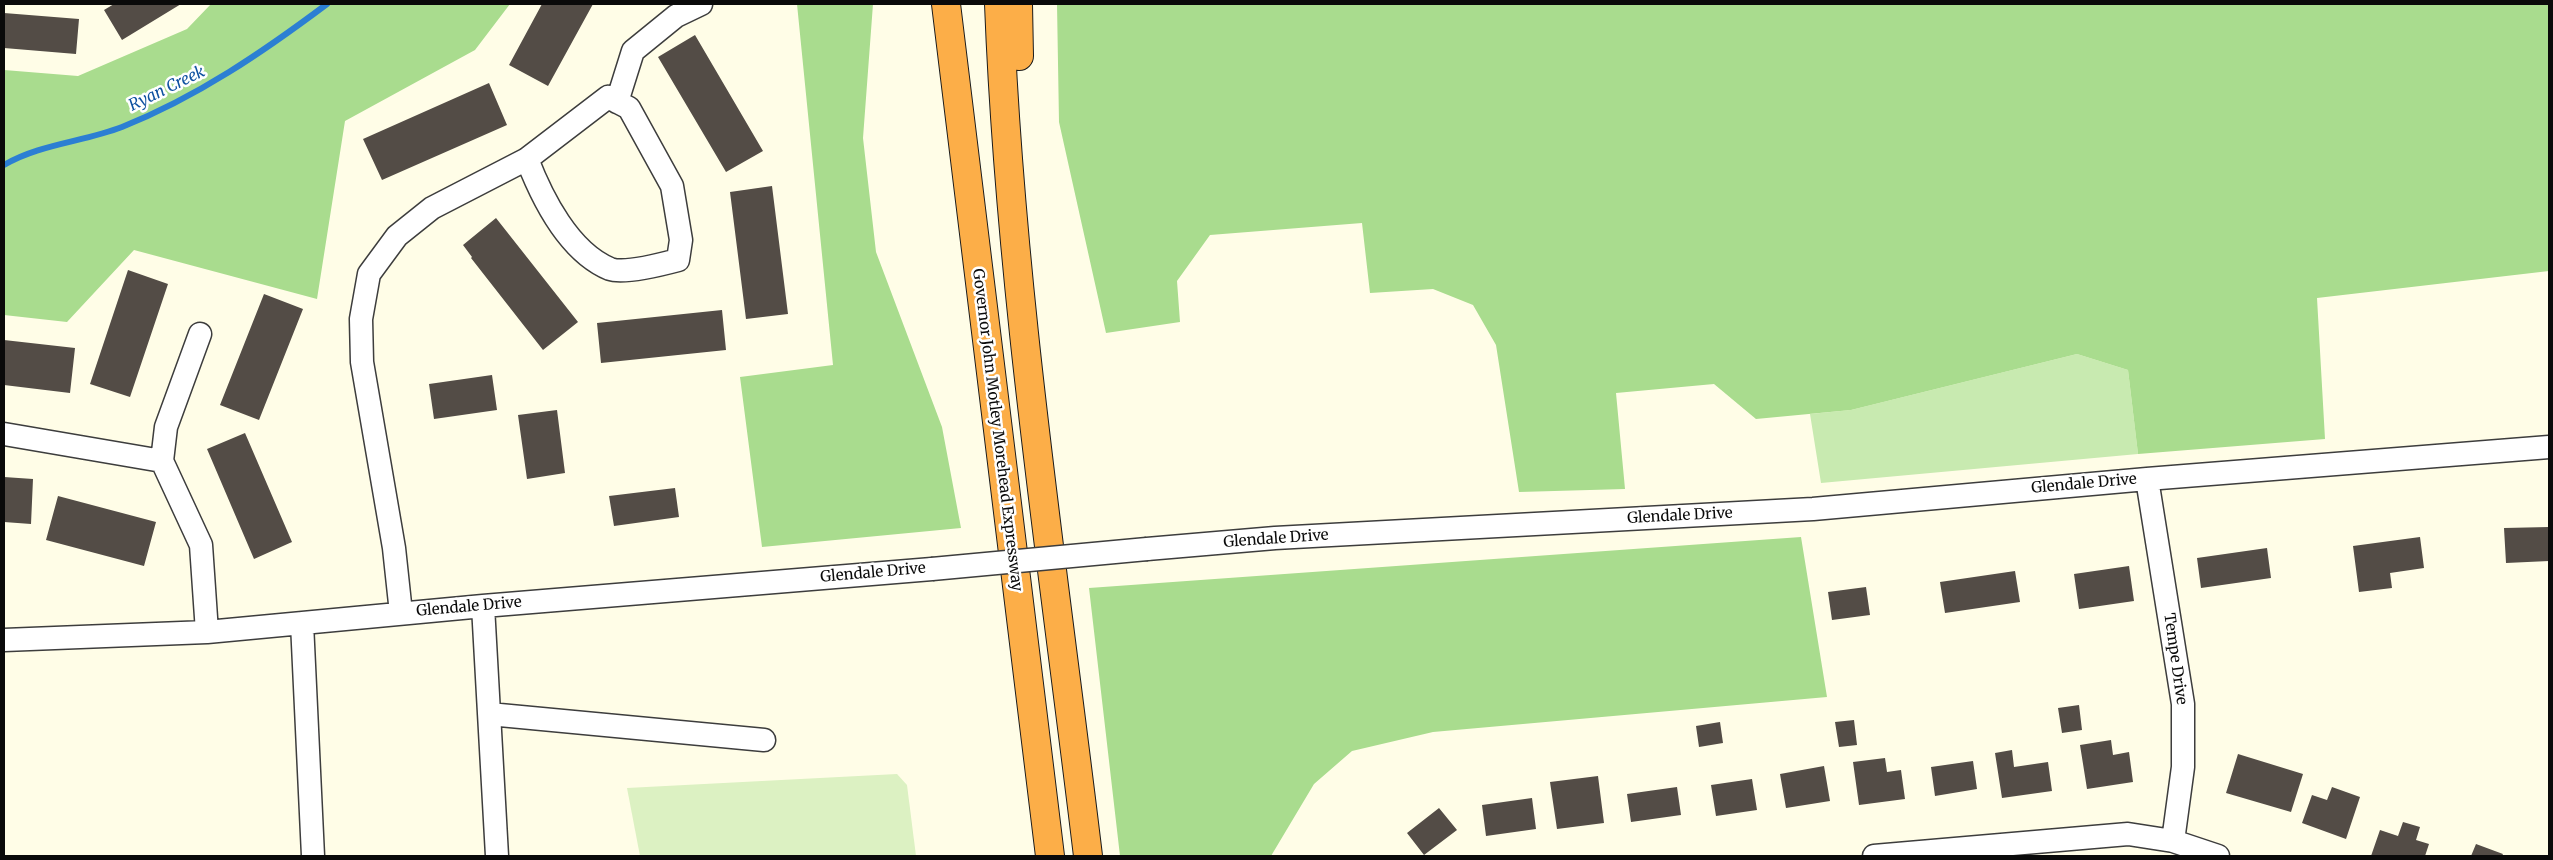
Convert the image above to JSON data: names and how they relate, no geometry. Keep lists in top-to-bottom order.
{
  "streets": {
    "highway": ["Governor John Motley Morehead Expressway"],
    "street": ["Glendale Drive", "Tempe Drive"]
  },
  "crossings": [
    ["Glendale Drive", "Tempe Drive"]
  ],
  "water": ["Ryan Creek"]
}
